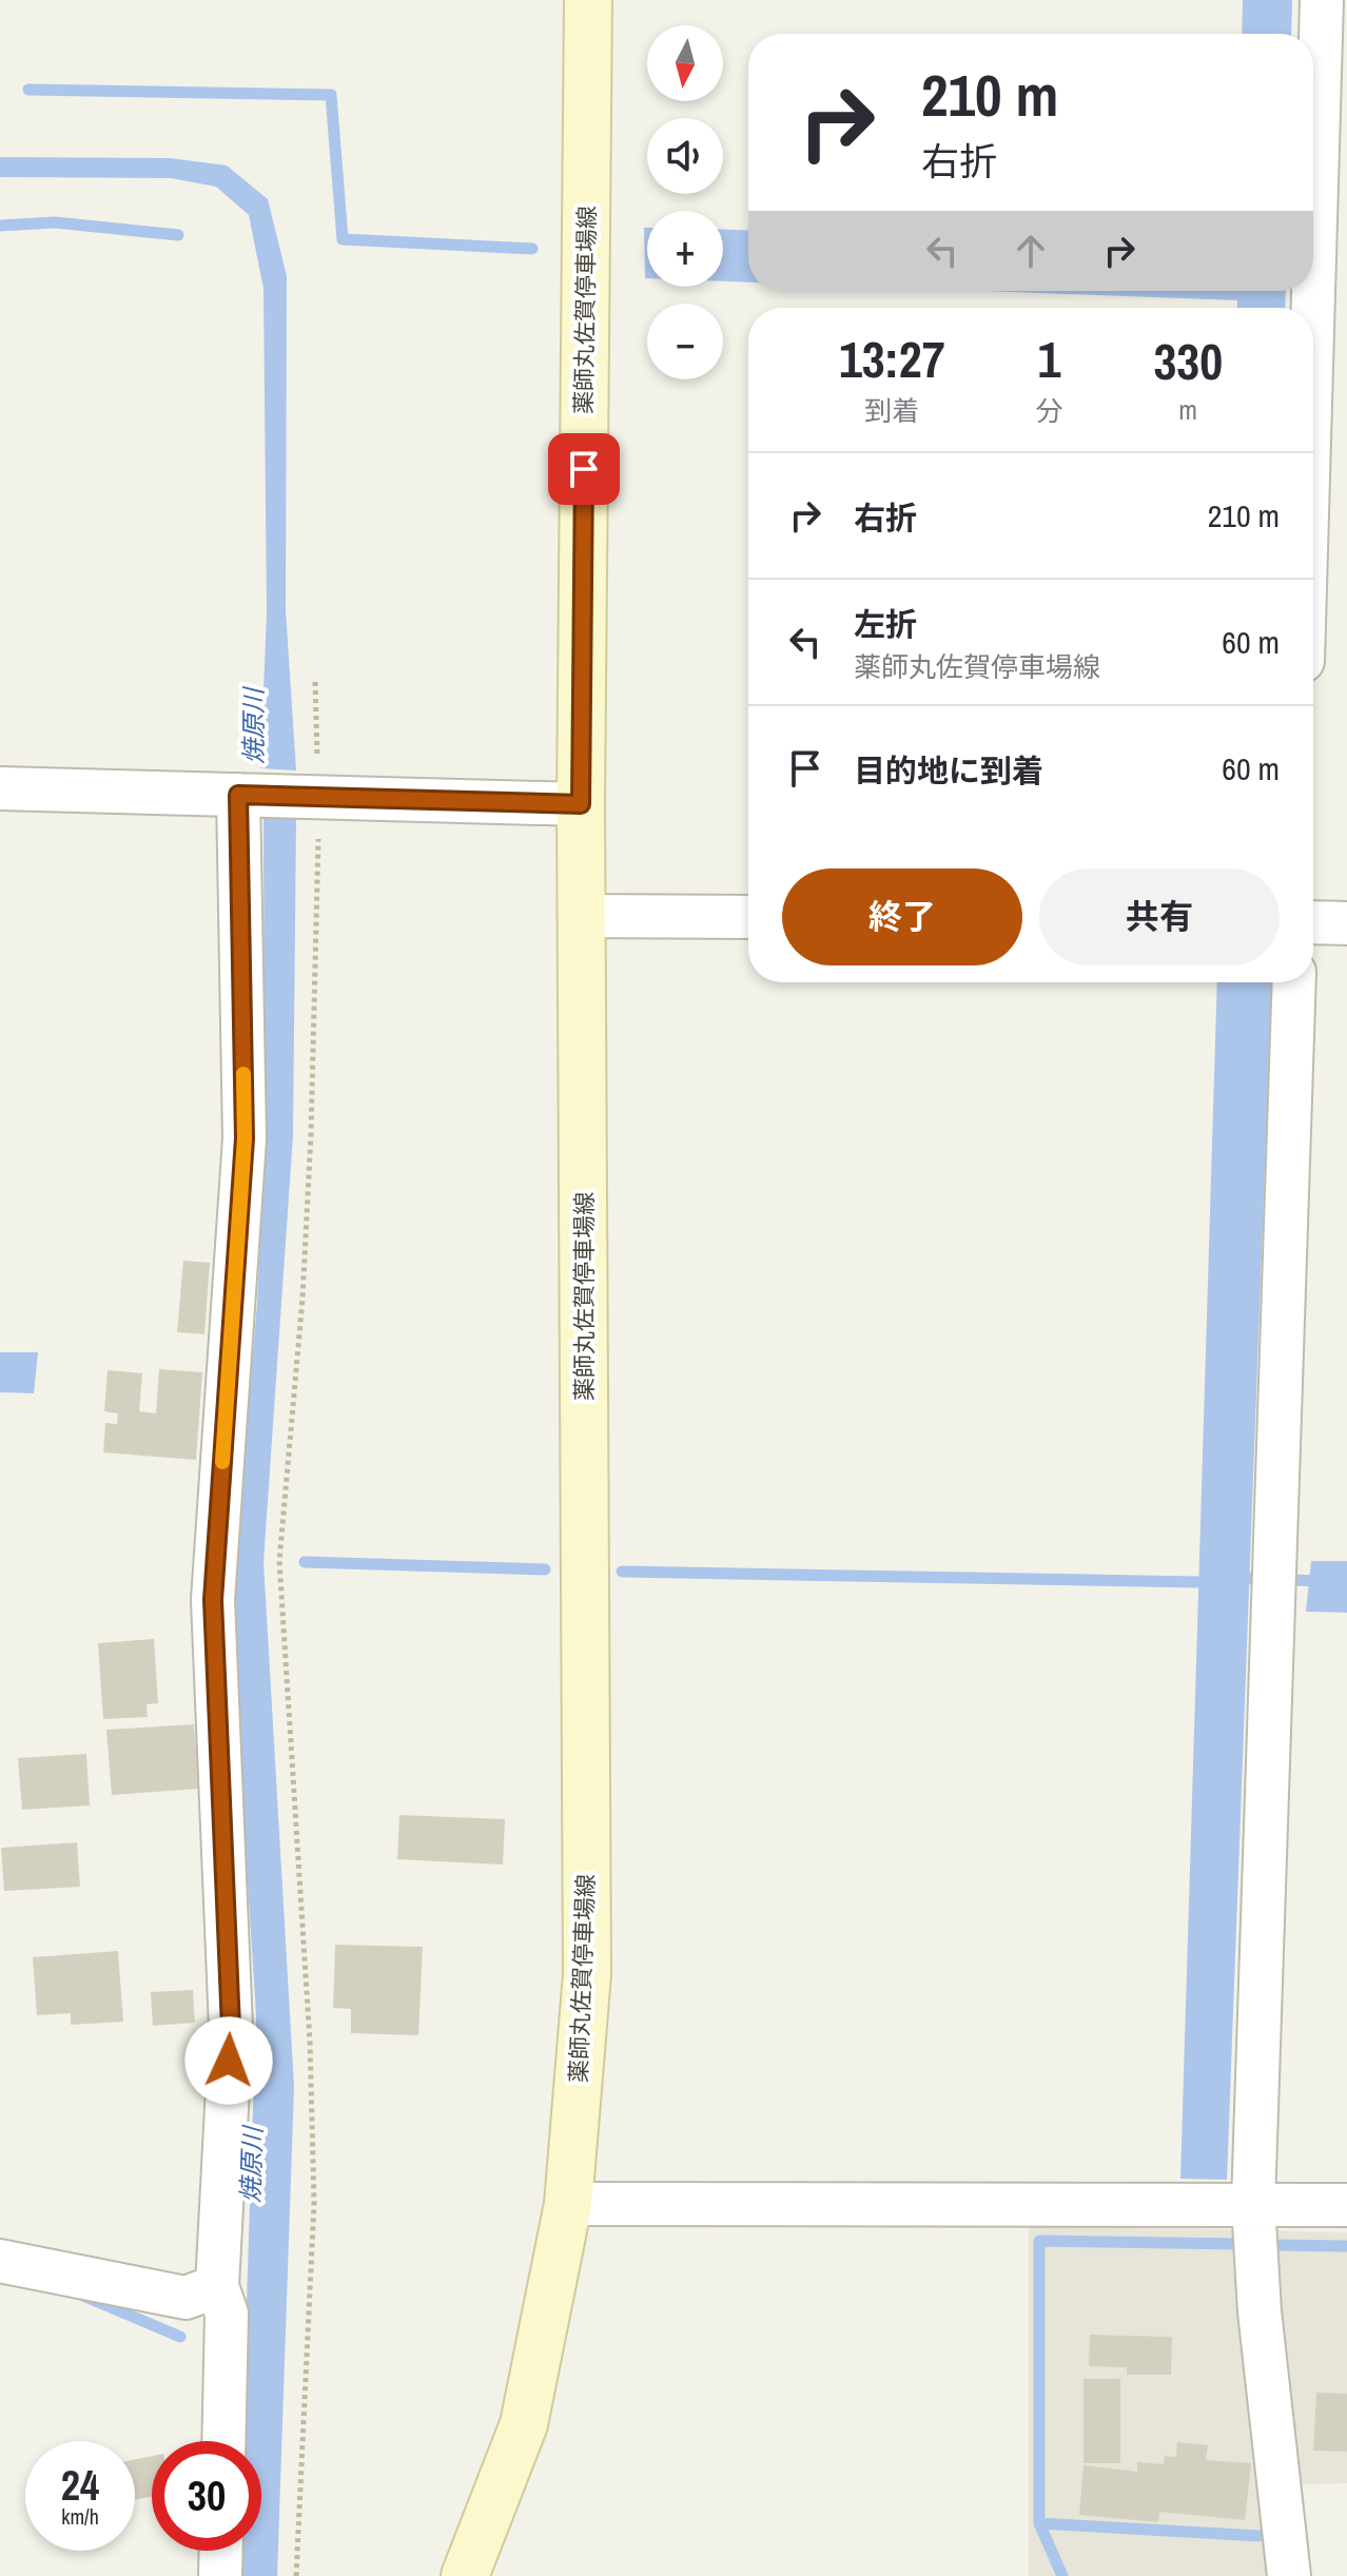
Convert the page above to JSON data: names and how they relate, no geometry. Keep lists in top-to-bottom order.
{
  "streets": {
    "main road": ["薬師丸佐賀停車場線"]
  },
  "water": ["焼原川"],
  "north": "bottom",
  "page": {
    "map_buttons": ["+", "−"],
    "turn": ["210 m", "右折"],
    "eta": [
      "13:27",
      "到着",
      "1",
      "分",
      "330",
      "m"
    ],
    "list": [
      {
        "name": "右折",
        "value": "210 m"
      },
      {
        "name": "左折",
        "note": "薬師丸佐賀停車場線",
        "value": "60 m"
      },
      {
        "name": "目的地に到着",
        "value": "60 m"
      }
    ],
    "buttons": ["終了", "共有"],
    "speed": "24 km/h",
    "limit": "30"
  }
}
